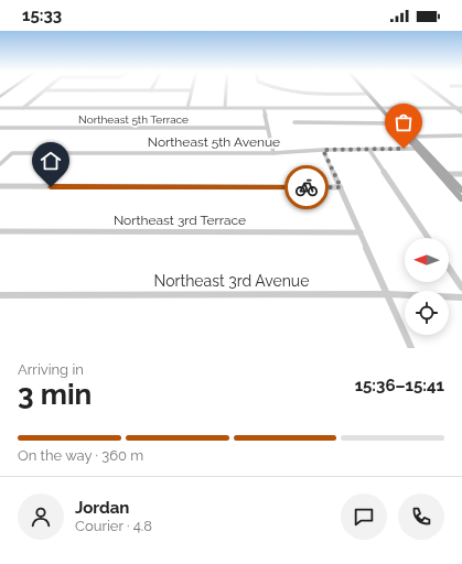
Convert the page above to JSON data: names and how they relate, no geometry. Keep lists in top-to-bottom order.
{
  "streets": {
    "street": [
      "Northeast 5th Terrace",
      "Northeast 5th Avenue",
      "Northeast 3rd Terrace",
      "Northeast 3rd Avenue"
    ]
  },
  "north": "left",
  "page": {
    "status": "15:33",
    "heading": ["3 min", "Arriving in", "15:36–15:41"],
    "panel": ["Jordan", "Courier · 4.8"],
    "bar": "On the way · 360 m"
  }
}
